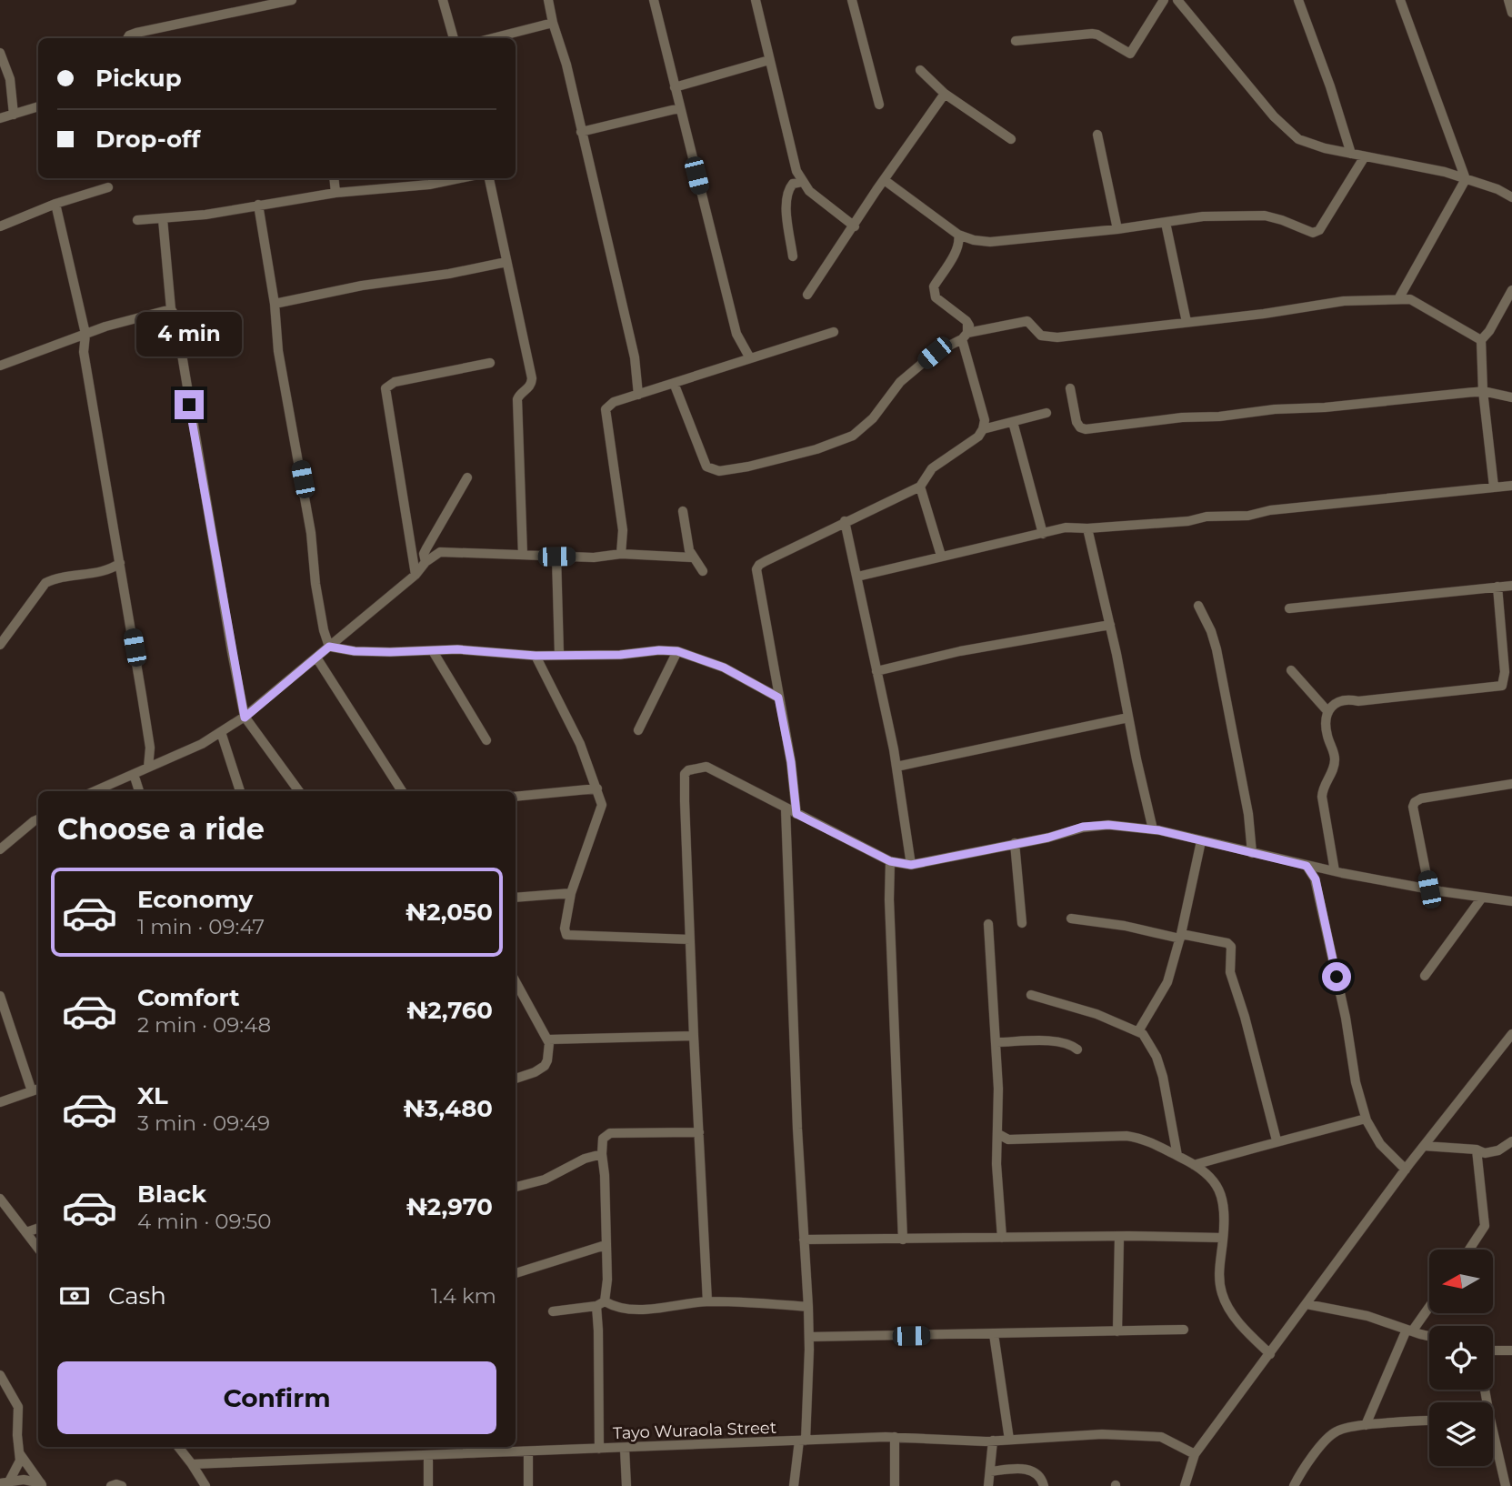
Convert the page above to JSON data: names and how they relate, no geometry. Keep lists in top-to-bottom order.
{
  "streets": {
    "street": ["Tayo Wuraola Street"]
  },
  "north": "left",
  "page": {
    "banner": ["Pickup", "Drop-off"],
    "bubble": "4 min",
    "heading": "Choose a ride",
    "list": [
      {
        "name": "Economy",
        "note": "1 min · 09:47",
        "value": "₦2,050"
      },
      {
        "name": "Comfort",
        "note": "2 min · 09:48",
        "value": "₦2,760"
      },
      {
        "name": "XL",
        "note": "3 min · 09:49",
        "value": "₦3,480"
      },
      {
        "name": "Black",
        "note": "4 min · 09:50",
        "value": "₦2,970"
      }
    ],
    "pay": ["Cash", "1.4 km"],
    "buttons": "Confirm"
  }
}
